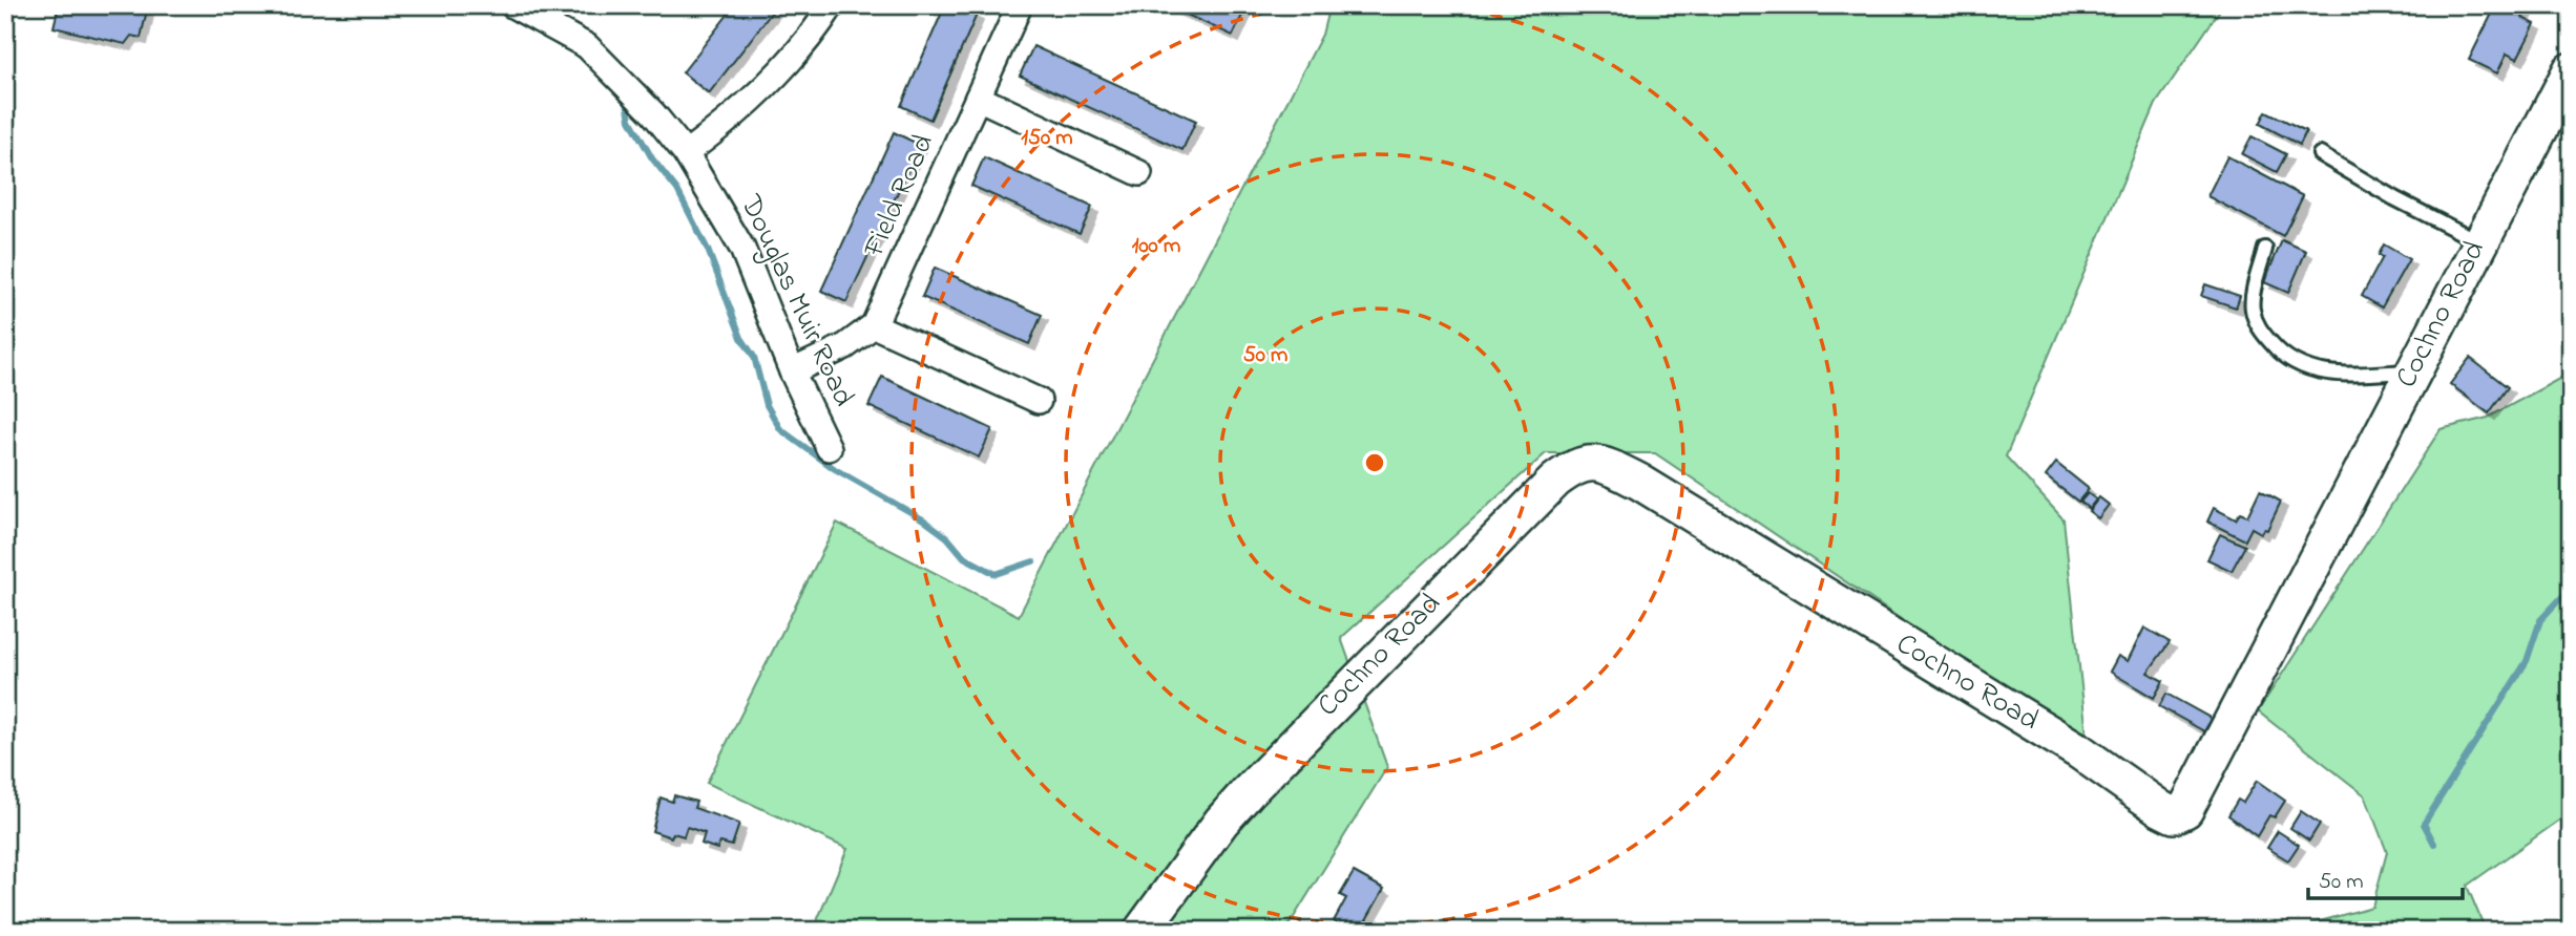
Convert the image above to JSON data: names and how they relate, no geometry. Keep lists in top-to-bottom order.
{
  "streets": {
    "street": ["Field Road", "Douglas Muir Road", "Cochno Road"]
  },
  "crossings": [
    ["Field Road", "Douglas Muir Road"]
  ],
  "scale_bar": "50 m",
  "rings": ["150 m", "100 m", "50 m"]
}
